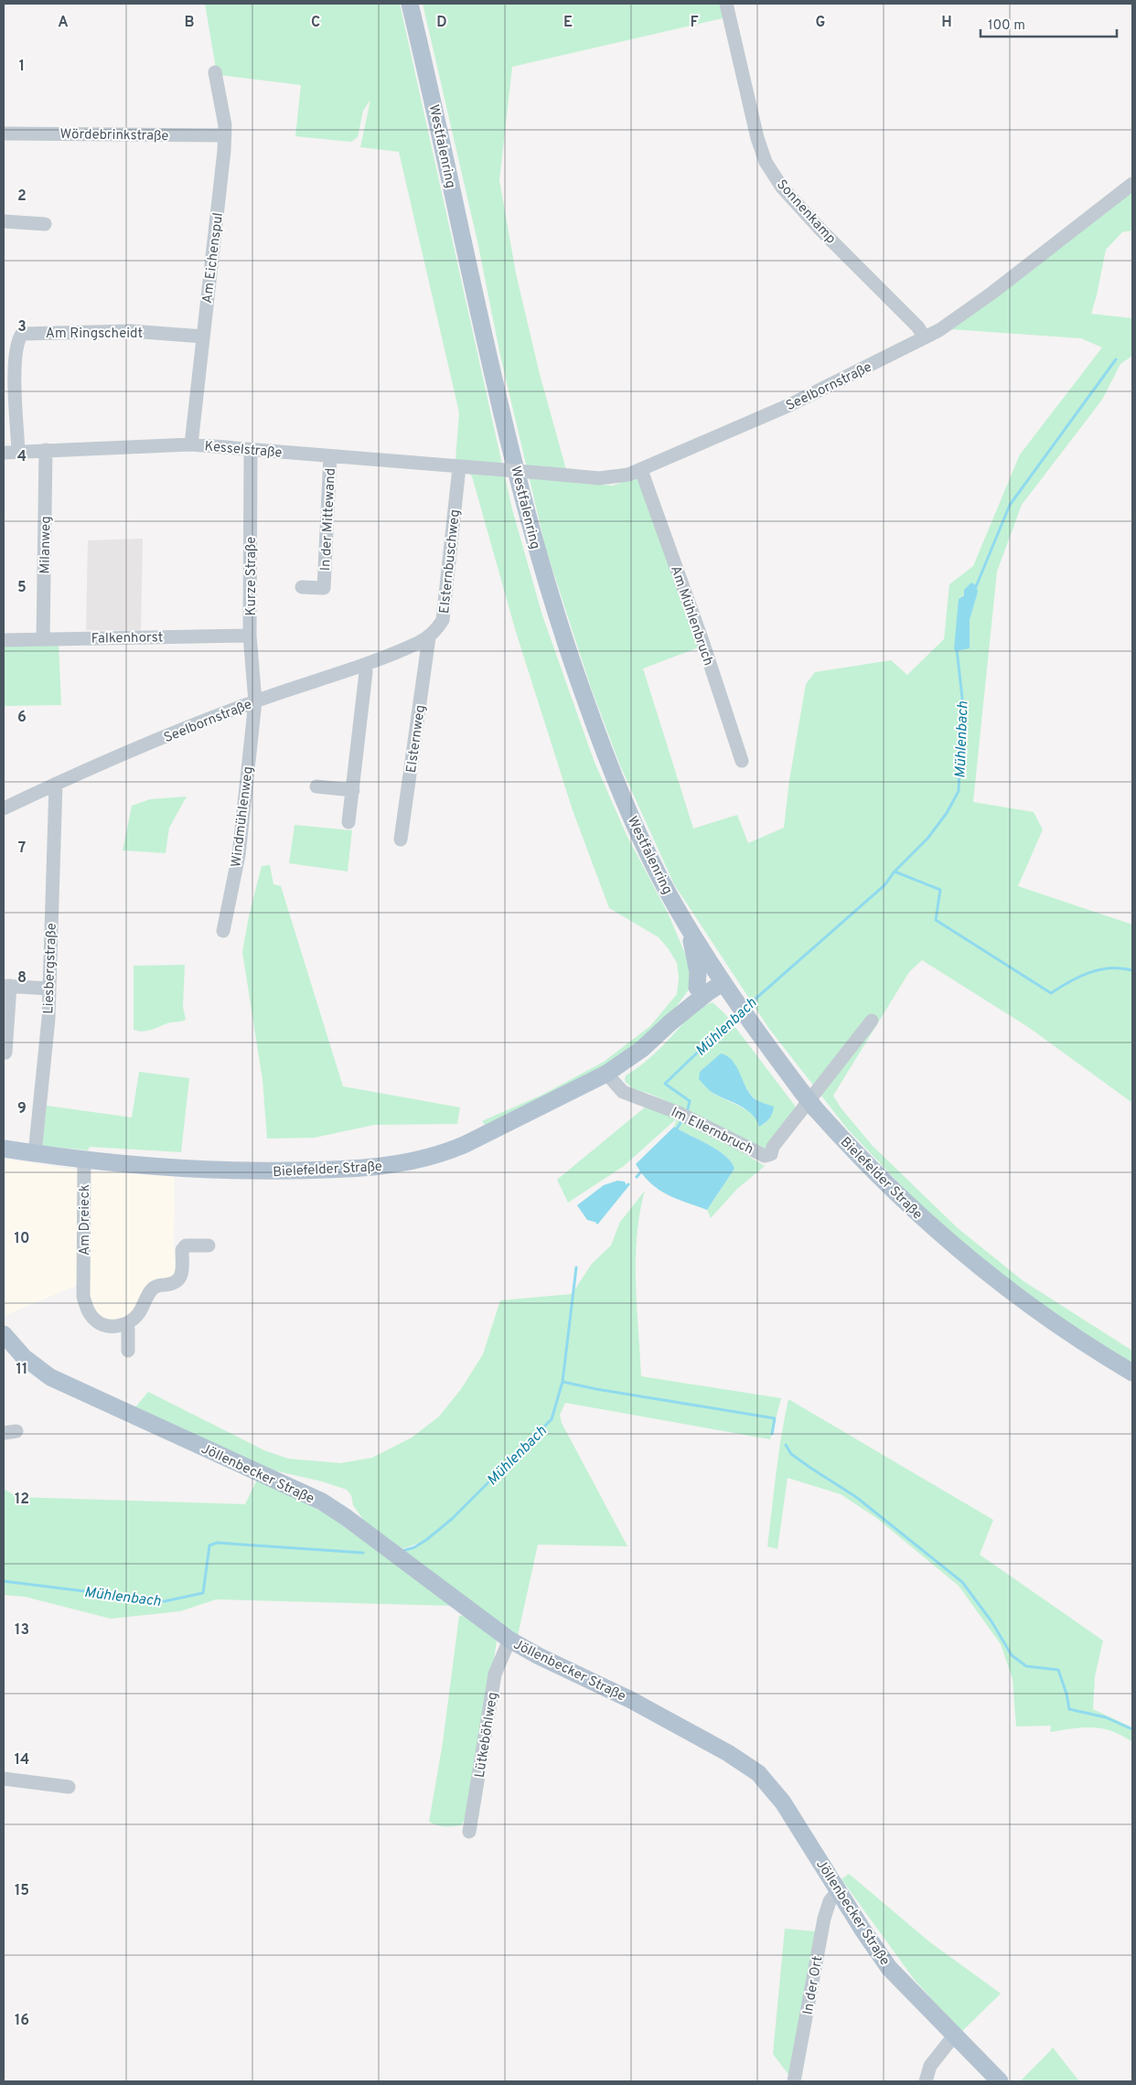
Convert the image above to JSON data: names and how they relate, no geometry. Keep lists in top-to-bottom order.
{
  "streets": {
    "main road": ["Westfalenring", "Bielefelder Straße", "Jöllenbecker Straße"],
    "street": [
      "Wördebrinkstraße",
      "Sonnenkamp",
      "Am Eichenspul",
      "Am Ringscheidt",
      "Seelbornstraße",
      "Kesselstraße",
      "In der Mittewand",
      "Milanweg",
      "Elsternbuschweg",
      "Kurze Straße",
      "Am Mühlenbruch",
      "Falkenhorst",
      "Elsternweg",
      "Windmühlenweg",
      "Liesbergstraße",
      "Im Ellernbruch",
      "Am Dreieck",
      "Lütkeböhlweg",
      "In der Ort"
    ]
  },
  "crossings": [
    ["Wördebrinkstraße", "Am Eichenspul"],
    ["Westfalenring", "Bielefelder Straße"],
    ["Sonnenkamp", "Seelbornstraße"],
    ["Am Eichenspul", "Am Ringscheidt"],
    ["Am Eichenspul", "Kesselstraße"],
    ["Am Ringscheidt", "Kesselstraße"],
    ["Seelbornstraße", "Kesselstraße"],
    ["Seelbornstraße", "Elsternbuschweg"],
    ["Seelbornstraße", "Kurze Straße"],
    ["Seelbornstraße", "Am Mühlenbruch"],
    ["Seelbornstraße", "Elsternweg"],
    ["Seelbornstraße", "Windmühlenweg"],
    ["Seelbornstraße", "Liesbergstraße"],
    ["Kesselstraße", "In der Mittewand"],
    ["Kesselstraße", "Milanweg"],
    ["Kesselstraße", "Elsternbuschweg"],
    ["Kesselstraße", "Kurze Straße"],
    ["Milanweg", "Falkenhorst"],
    ["Elsternbuschweg", "Elsternweg"],
    ["Kurze Straße", "Falkenhorst"],
    ["Kurze Straße", "Windmühlenweg"],
    ["Liesbergstraße", "Bielefelder Straße"],
    ["Im Ellernbruch", "Bielefelder Straße"],
    ["Bielefelder Straße", "Am Dreieck"],
    ["Jöllenbecker Straße", "Lütkeböhlweg"],
    ["Jöllenbecker Straße", "In der Ort"]
  ],
  "water": ["Mühlenbach"],
  "scale_bar": "100 m",
  "grid": {
    "columns": [
      "A",
      "B",
      "C",
      "D",
      "E",
      "F",
      "G",
      "H"
    ],
    "rows": [
      "1",
      "2",
      "3",
      "4",
      "5",
      "6",
      "7",
      "8",
      "9",
      "10",
      "11",
      "12",
      "13",
      "14",
      "15",
      "16"
    ]
  }
}
